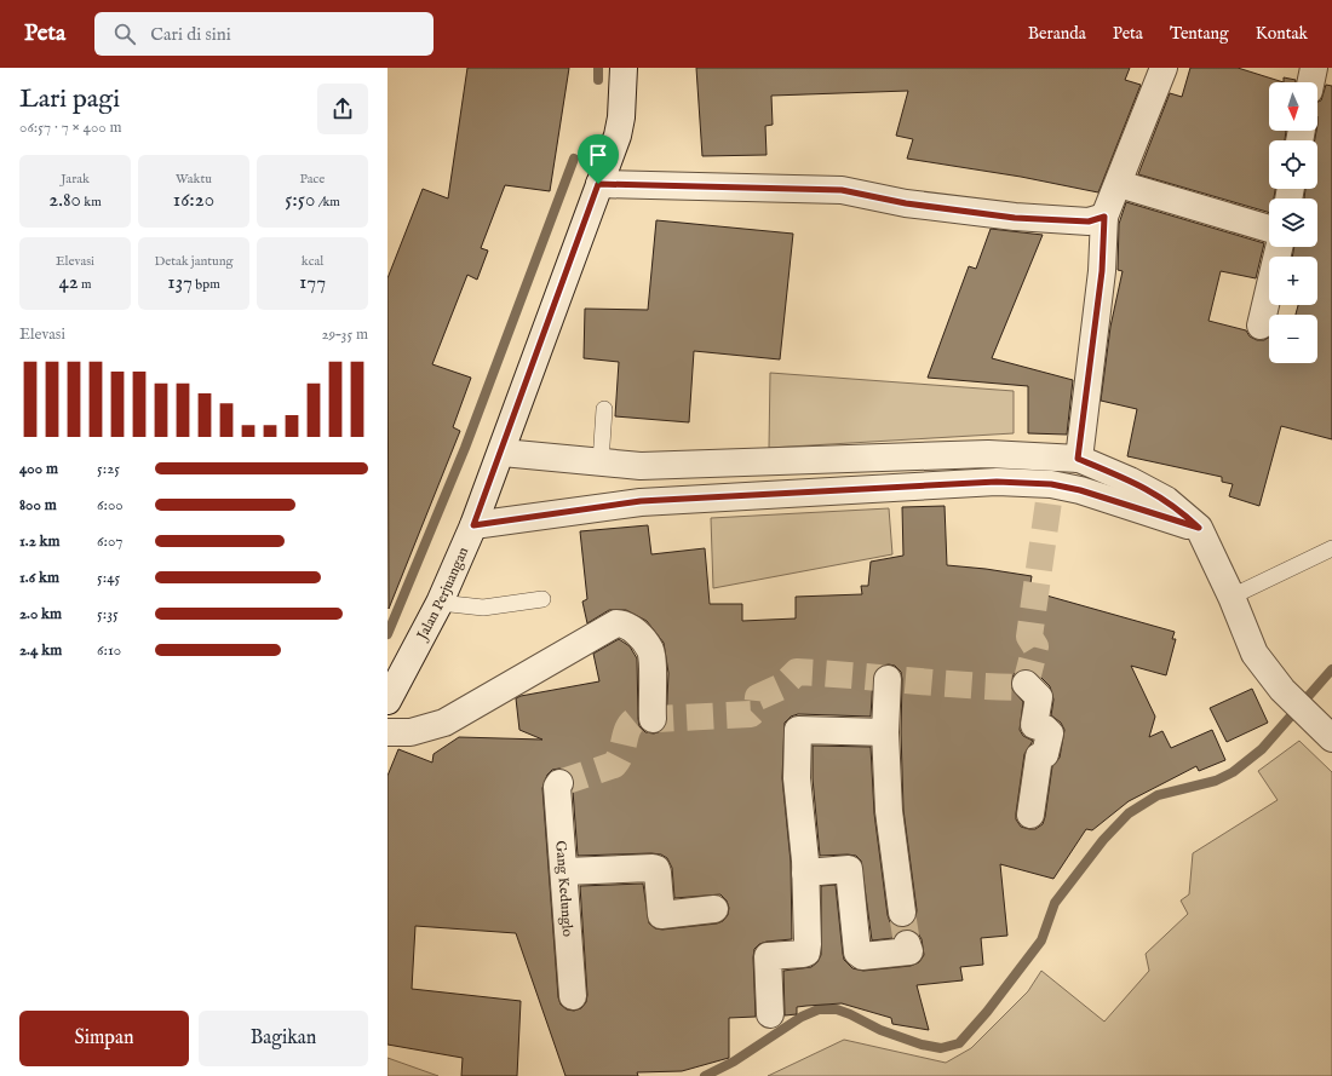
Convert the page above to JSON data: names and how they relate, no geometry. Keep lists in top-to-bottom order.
{
  "streets": {
    "street": ["Jalan Perjuangan", "Gang Kedunglo"]
  },
  "north": "bottom",
  "page": {
    "header": "Peta",
    "search": "Cari di sini",
    "nav": [
      "Beranda",
      "Peta",
      "Tentang",
      "Kontak"
    ],
    "heading": ["Lari pagi", "06:57 · 7 × 400 m"],
    "map_buttons": ["+", "−"],
    "stats": [
      ["Jarak", "2.80 km"],
      ["Waktu", "16:20"],
      ["Pace", "5:50 /km"],
      ["Elevasi", "42 m"],
      ["Detak jantung", "137 bpm"],
      ["kcal", "177"]
    ],
    "chart": ["Elevasi", "29–35 m"],
    "list": [
      {
        "name": "400 m",
        "note": "5:25"
      },
      {
        "name": "800 m",
        "note": "6:00"
      },
      {
        "name": "1.2 km",
        "note": "6:07"
      },
      {
        "name": "1.6 km",
        "note": "5:45"
      },
      {
        "name": "2.0 km",
        "note": "5:35"
      },
      {
        "name": "2.4 km",
        "note": "6:10"
      }
    ],
    "buttons": ["Simpan", "Bagikan"]
  }
}
